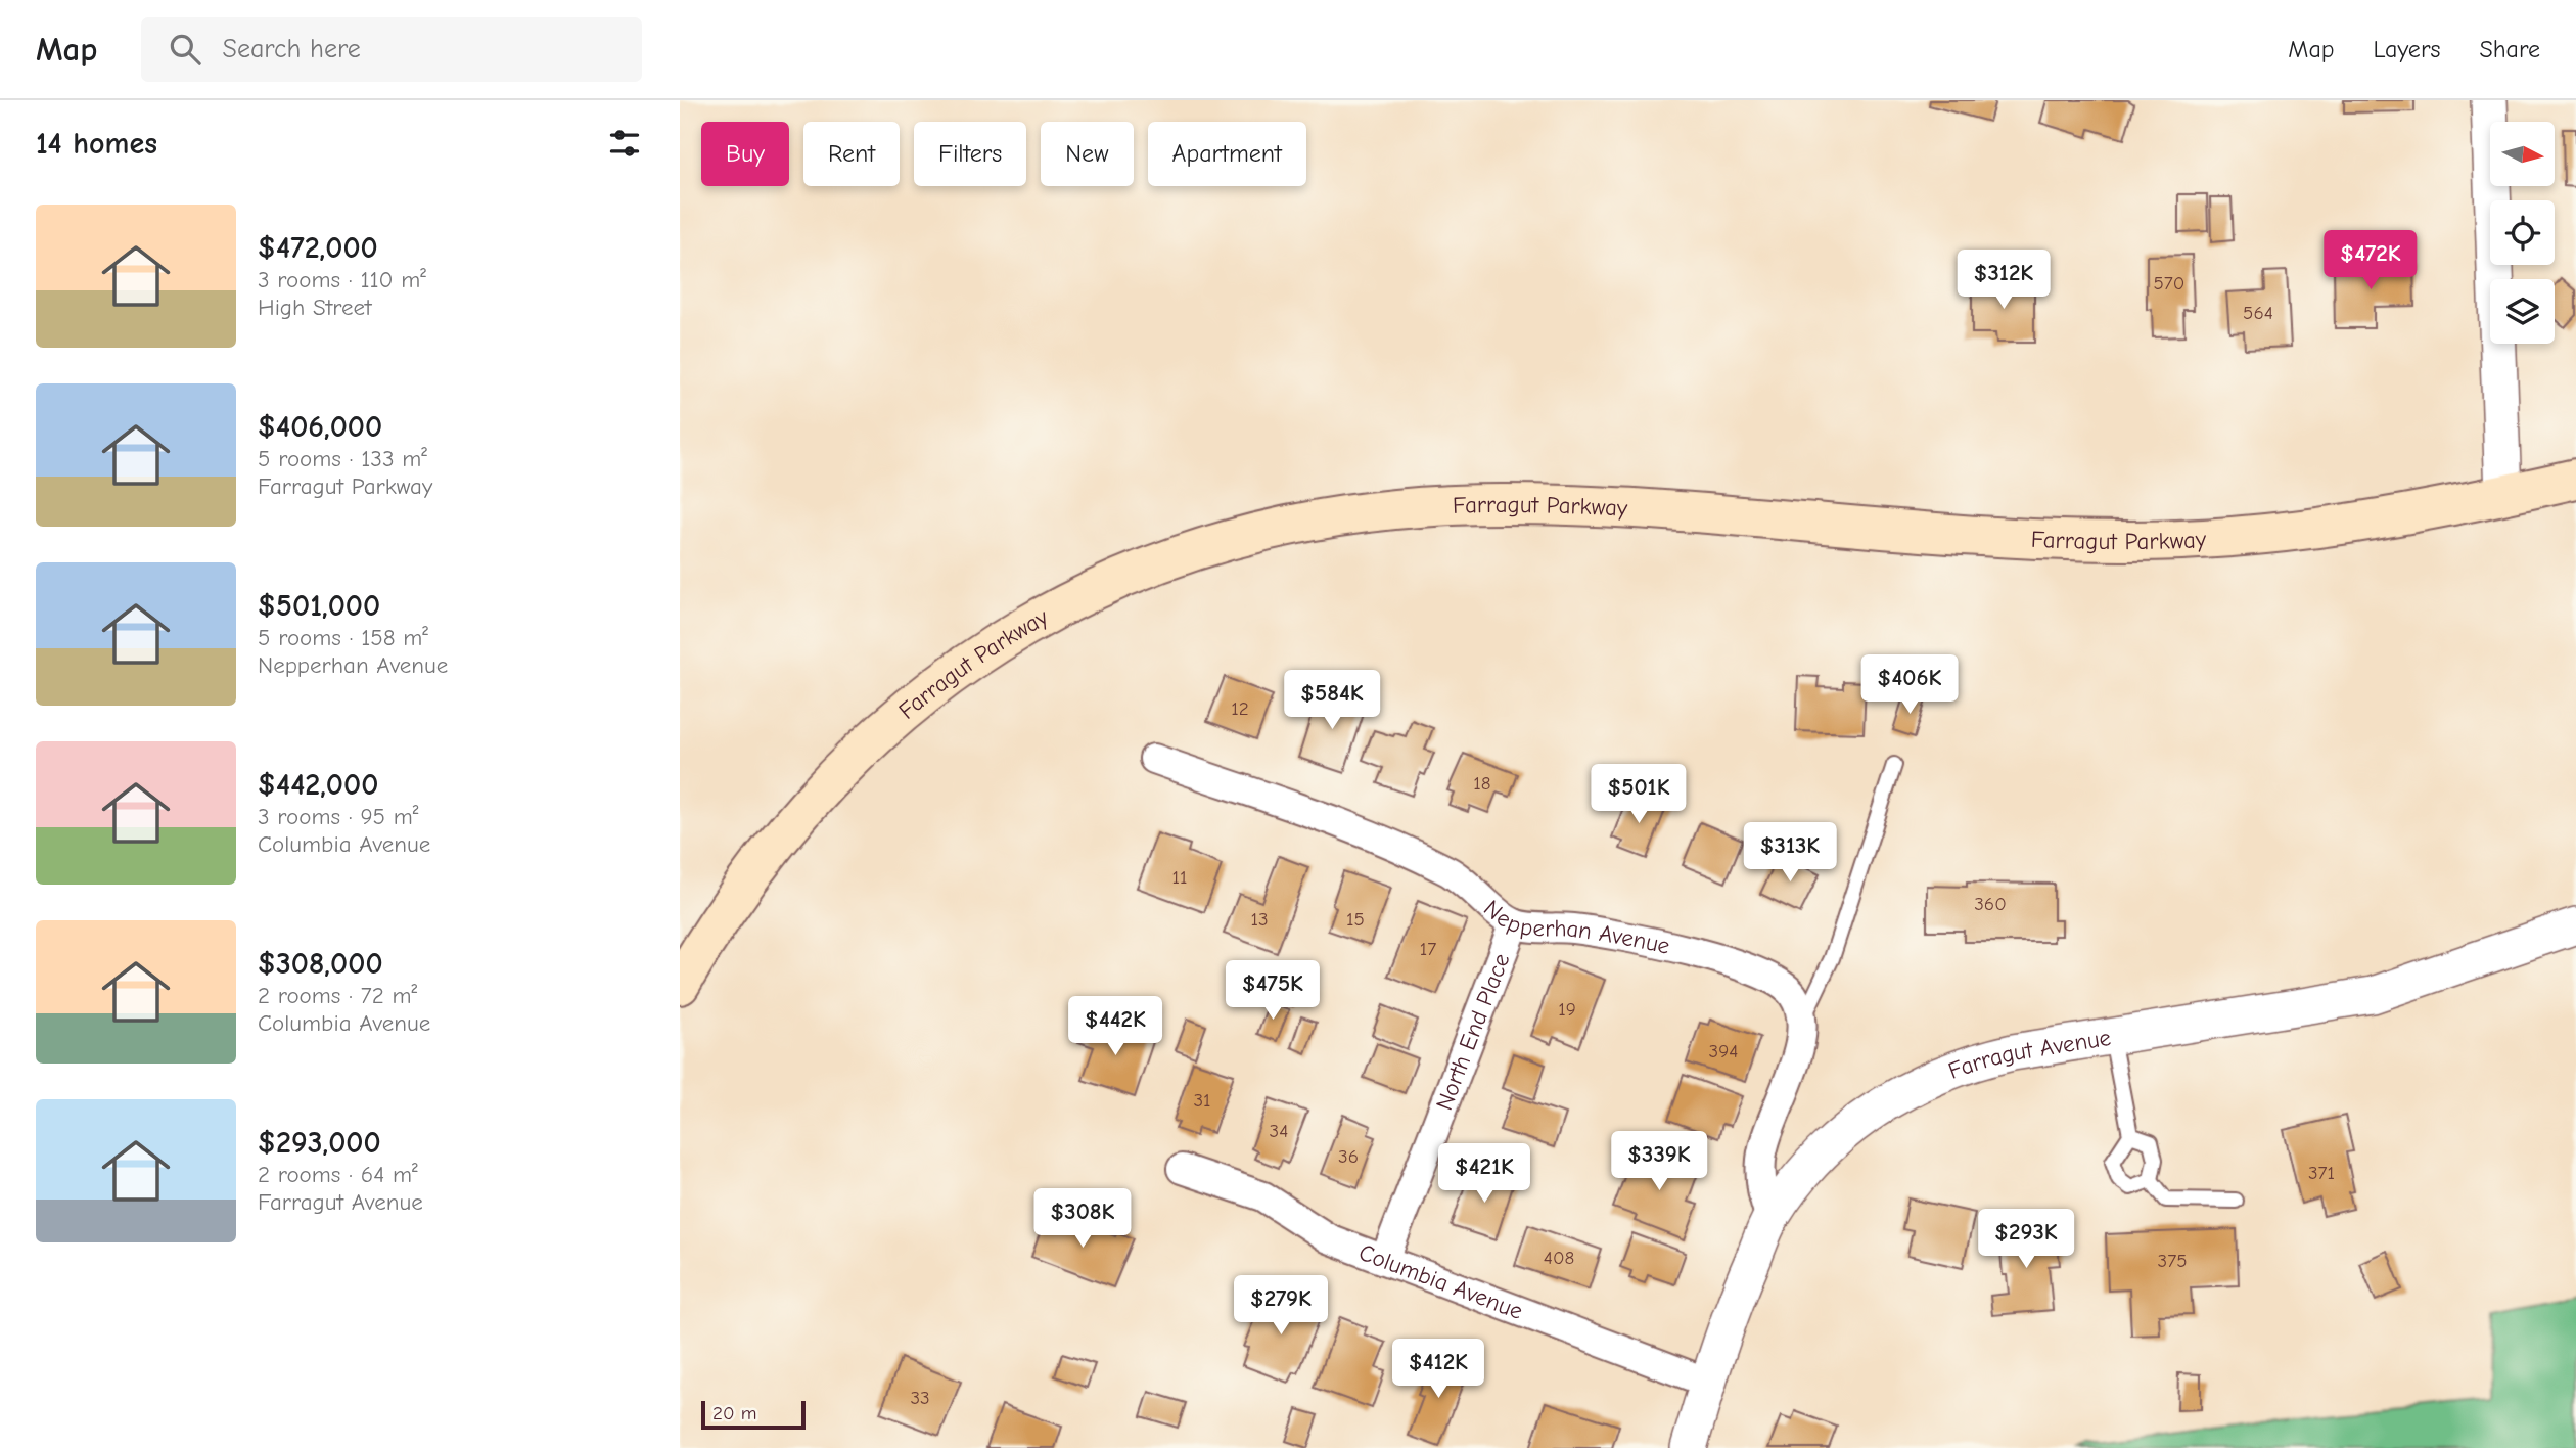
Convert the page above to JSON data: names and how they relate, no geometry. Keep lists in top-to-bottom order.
{
  "streets": {
    "main road": ["Farragut Parkway"],
    "street": [
      "Nepperhan Avenue",
      "North End Place",
      "Farragut Avenue",
      "Columbia Avenue"
    ]
  },
  "crossings": [
    ["Nepperhan Avenue", "North End Place"],
    ["North End Place", "Columbia Avenue"],
    ["Farragut Avenue", "Columbia Avenue"]
  ],
  "house_numbers": [
    "570",
    "564",
    "12",
    "18",
    "11",
    "360",
    "13",
    "15",
    "17",
    "19",
    "394",
    "31",
    "34",
    "36",
    "371",
    "408",
    "375",
    "33"
  ],
  "scale_bar": "20 m",
  "north": "right",
  "page": {
    "header": "Map",
    "search": "Search here",
    "nav": ["Map", "Layers", "Share"],
    "heading": "14 homes",
    "chip": [
      "Buy",
      "Rent",
      "Filters",
      "New",
      "Apartment"
    ],
    "list": [
      {
        "name": "$472,000",
        "note": "3 rooms · 110 m² · High Street"
      },
      {
        "name": "$406,000",
        "note": "5 rooms · 133 m² · Farragut Parkway"
      },
      {
        "name": "$501,000",
        "note": "5 rooms · 158 m² · Nepperhan Avenue"
      },
      {
        "name": "$442,000",
        "note": "3 rooms · 95 m² · Columbia Avenue"
      },
      {
        "name": "$308,000",
        "note": "2 rooms · 72 m² · Columbia Avenue"
      },
      {
        "name": "$293,000",
        "note": "2 rooms · 64 m² · Farragut Avenue"
      }
    ],
    "price": [
      "$472K",
      "$312K",
      "$406K",
      "$584K",
      "$501K",
      "$313K",
      "$475K",
      "$442K",
      "$339K",
      "$421K",
      "$308K",
      "$293K",
      "$279K",
      "$412K"
    ],
    "scale": "20 m"
  }
}
